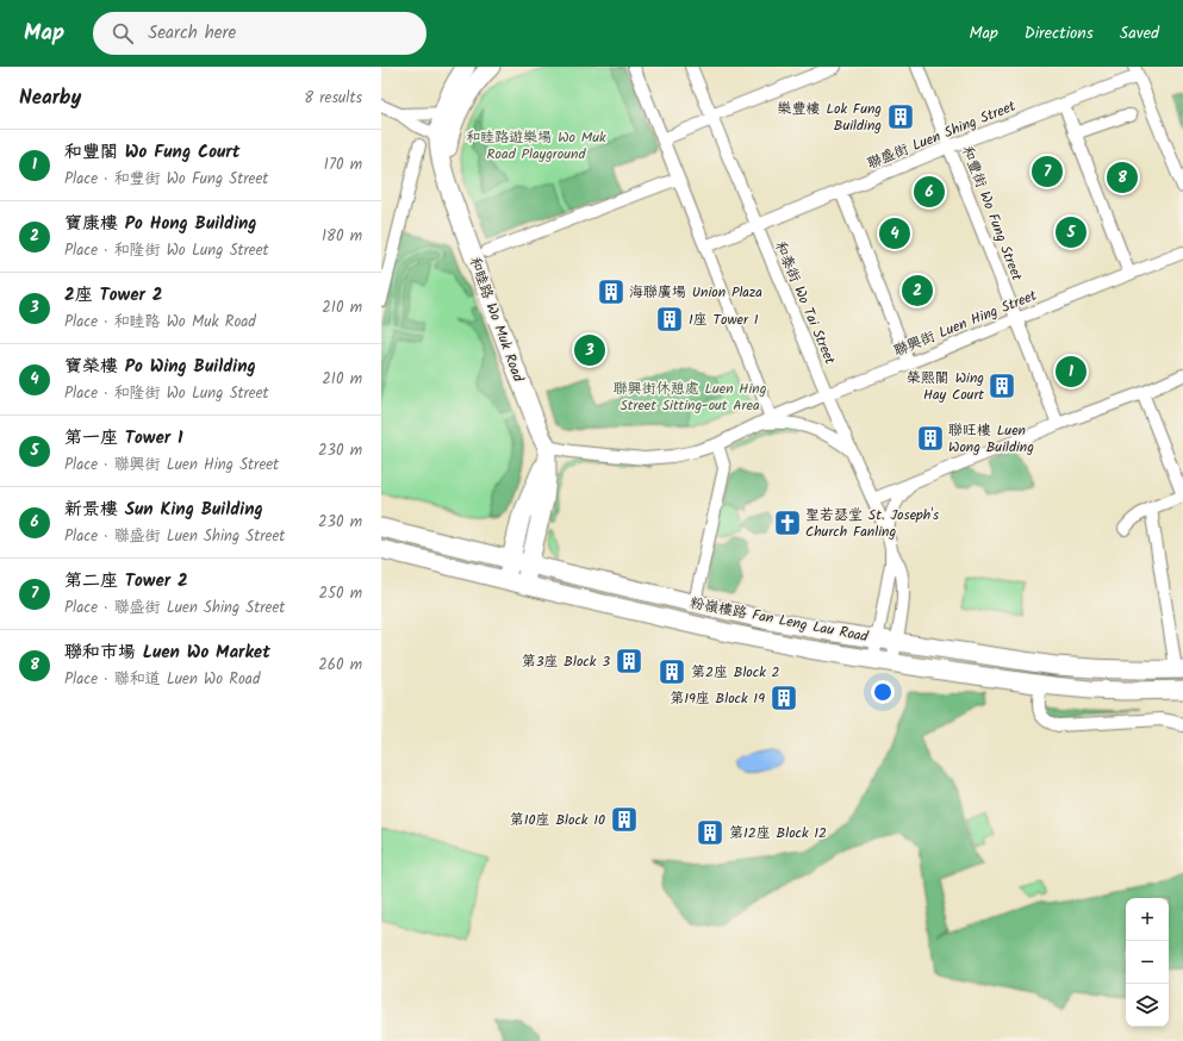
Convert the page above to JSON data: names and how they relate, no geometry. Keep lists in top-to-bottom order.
{
  "streets": {
    "street": [
      "聯盛街 Luen Shing Street",
      "和豐街 Wo Fung Street",
      "和泰街 Wo Tai Street",
      "和睦路 Wo Muk Road",
      "聯興街 Luen Hing Street",
      "粉嶺樓路 Fan Leng Lau Road"
    ]
  },
  "crossings": [
    ["聯盛街 Luen Shing Street", "和豐街 Wo Fung Street"],
    ["聯盛街 Luen Shing Street", "和泰街 Wo Tai Street"],
    ["和豐街 Wo Fung Street", "聯興街 Luen Hing Street"],
    ["和泰街 Wo Tai Street", "聯興街 Luen Hing Street"],
    ["和泰街 Wo Tai Street", "粉嶺樓路 Fan Leng Lau Road"],
    ["和睦路 Wo Muk Road", "聯興街 Luen Hing Street"],
    ["和睦路 Wo Muk Road", "粉嶺樓路 Fan Leng Lau Road"]
  ],
  "parks": ["和睦路遊樂場 Wo Muk Road Playground", "聯興街休憩處 Luen Hing Street Sitting-out Area"],
  "places": {
    "building": [
      "樂豐樓 Lok Fung Building",
      "海聯廣場 Union Plaza",
      "1座 Tower 1",
      "榮熙閣 Wing Hay Court",
      "聯旺樓 Luen Wong Building",
      "第3座 Block 3",
      "第2座 Block 2",
      "第19座 Block 19",
      "第10座 Block 10",
      "第12座 Block 12"
    ],
    "church": ["聖若瑟堂 St. Joseph's Church Fanling"]
  },
  "page": {
    "header": "Map",
    "search": "Search here",
    "nav": ["Map", "Directions", "Saved"],
    "heading": ["Nearby", "8 results"],
    "list": [
      {
        "mark": "1",
        "name": "和豐閣 Wo Fung Court",
        "note": "Place · 和豐街 Wo Fung Street",
        "value": "170 m"
      },
      {
        "mark": "2",
        "name": "寶康樓 Po Hong Building",
        "note": "Place · 和隆街 Wo Lung Street",
        "value": "180 m"
      },
      {
        "mark": "3",
        "name": "2座 Tower 2",
        "note": "Place · 和睦路 Wo Muk Road",
        "value": "210 m"
      },
      {
        "mark": "4",
        "name": "寶榮樓 Po Wing Building",
        "note": "Place · 和隆街 Wo Lung Street",
        "value": "210 m"
      },
      {
        "mark": "5",
        "name": "第一座 Tower 1",
        "note": "Place · 聯興街 Luen Hing Street",
        "value": "230 m"
      },
      {
        "mark": "6",
        "name": "新景樓 Sun King Building",
        "note": "Place · 聯盛街 Luen Shing Street",
        "value": "230 m"
      },
      {
        "mark": "7",
        "name": "第二座 Tower 2",
        "note": "Place · 聯盛街 Luen Shing Street",
        "value": "250 m"
      },
      {
        "mark": "8",
        "name": "聯和市場 Luen Wo Market",
        "note": "Place · 聯和道 Luen Wo Road",
        "value": "260 m"
      }
    ],
    "pins": [
      "7",
      "8",
      "6",
      "5",
      "4",
      "2",
      "3",
      "1"
    ],
    "map_buttons": ["+", "−"]
  }
}
